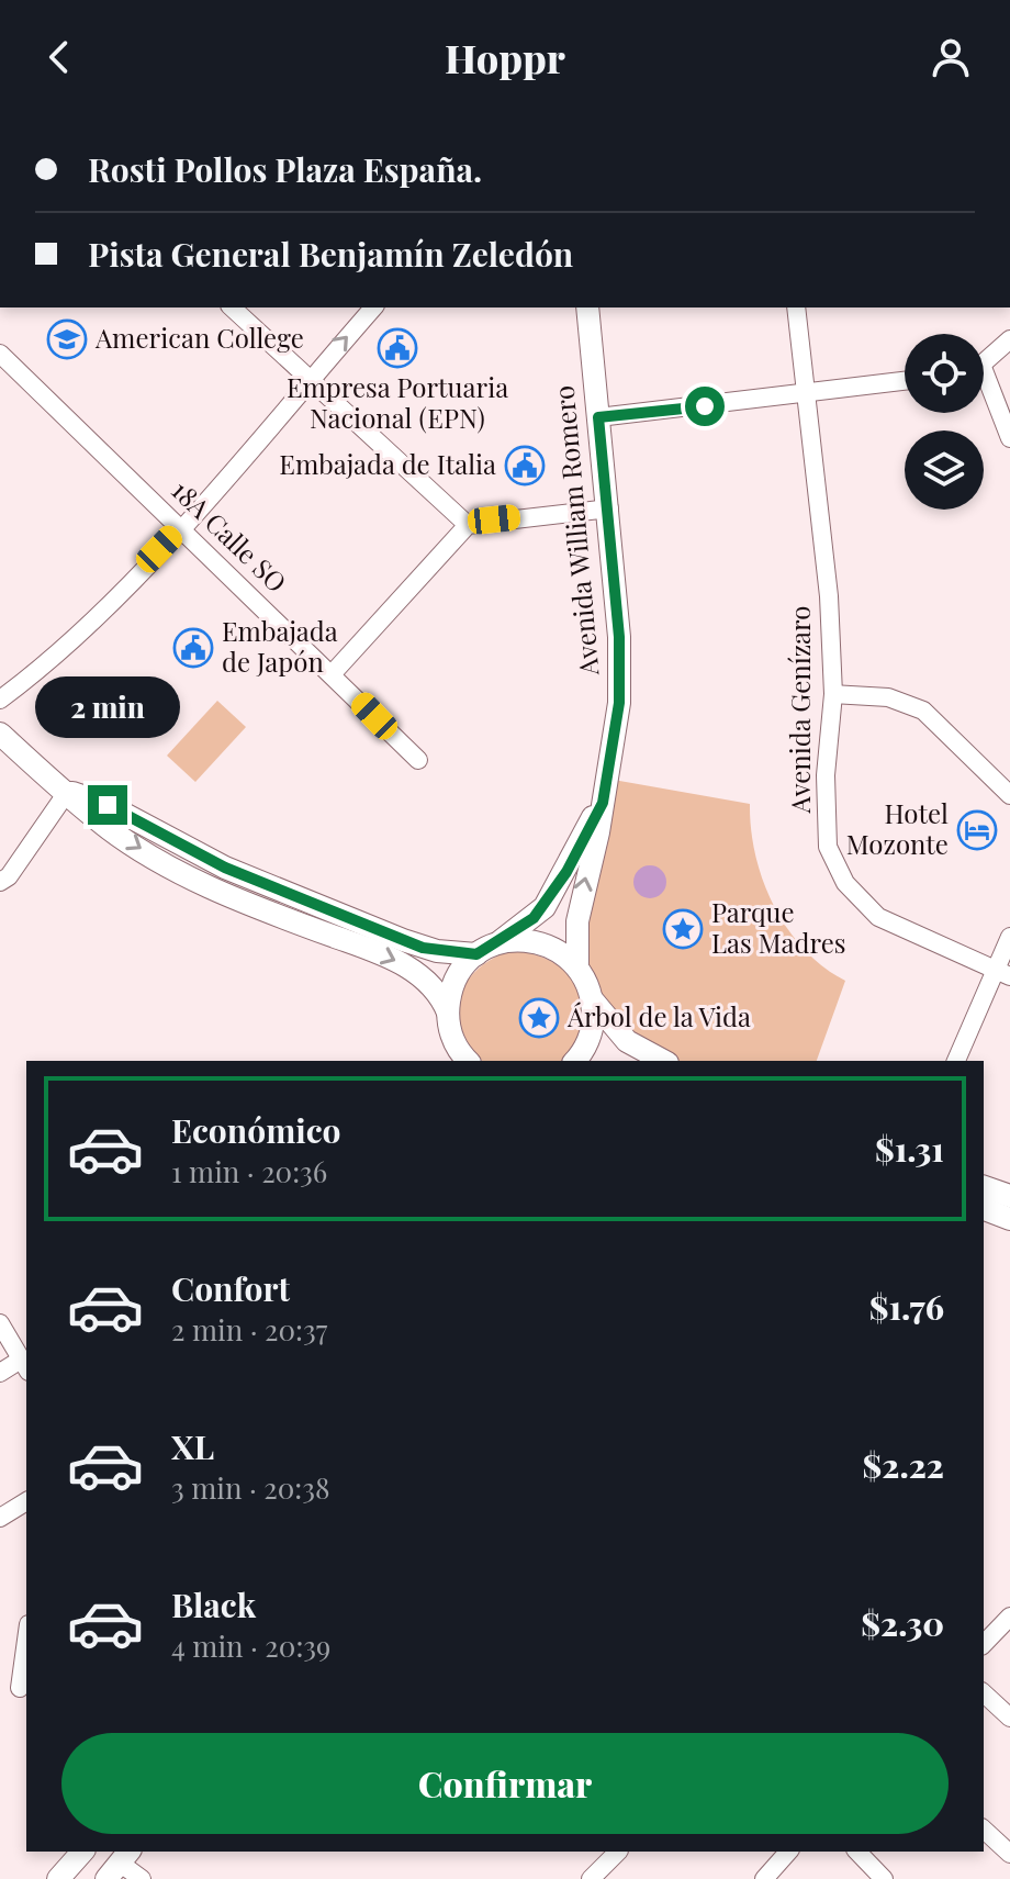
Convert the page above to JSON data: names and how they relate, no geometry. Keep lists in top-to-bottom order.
{
  "streets": {
    "main road": ["Avenida William Romero"],
    "street": ["18A Calle SO", "Avenida Genízaro"]
  },
  "places": {
    "school or university": ["American College"],
    "public building": ["Empresa Portuaria Nacional (EPN)", "Embajada de Italia", "Embajada de Japón"],
    "hotel": ["Hotel Mozonte"],
    "place": ["Parque Las Madres", "Árbol de la Vida"]
  },
  "page": {
    "header": "Hoppr",
    "banner": ["Rosti Pollos Plaza España.", "Pista General Benjamín Zeledón"],
    "bubble": "2 min",
    "list": [
      {
        "name": "Económico",
        "note": "1 min · 20:36",
        "value": "$1.31"
      },
      {
        "name": "Confort",
        "note": "2 min · 20:37",
        "value": "$1.76"
      },
      {
        "name": "XL",
        "note": "3 min · 20:38",
        "value": "$2.22"
      },
      {
        "name": "Black",
        "note": "4 min · 20:39",
        "value": "$2.30"
      }
    ],
    "buttons": "Confirmar"
  }
}
